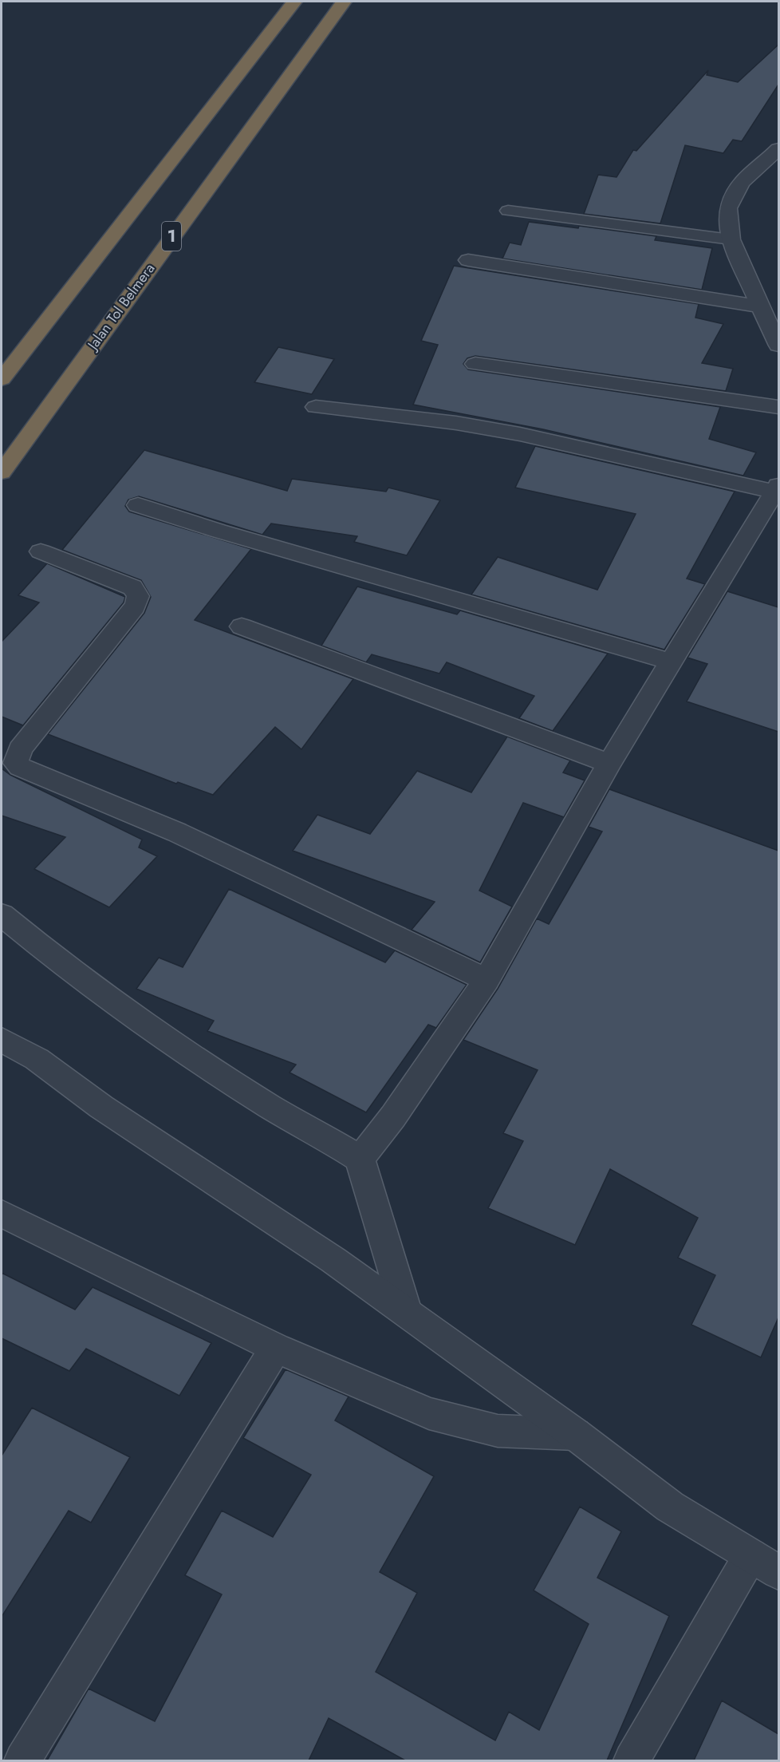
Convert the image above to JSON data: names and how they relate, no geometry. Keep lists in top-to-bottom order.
{
  "streets": {
    "highway": ["1", "Jalan Tol Belmera"]
  }
}
